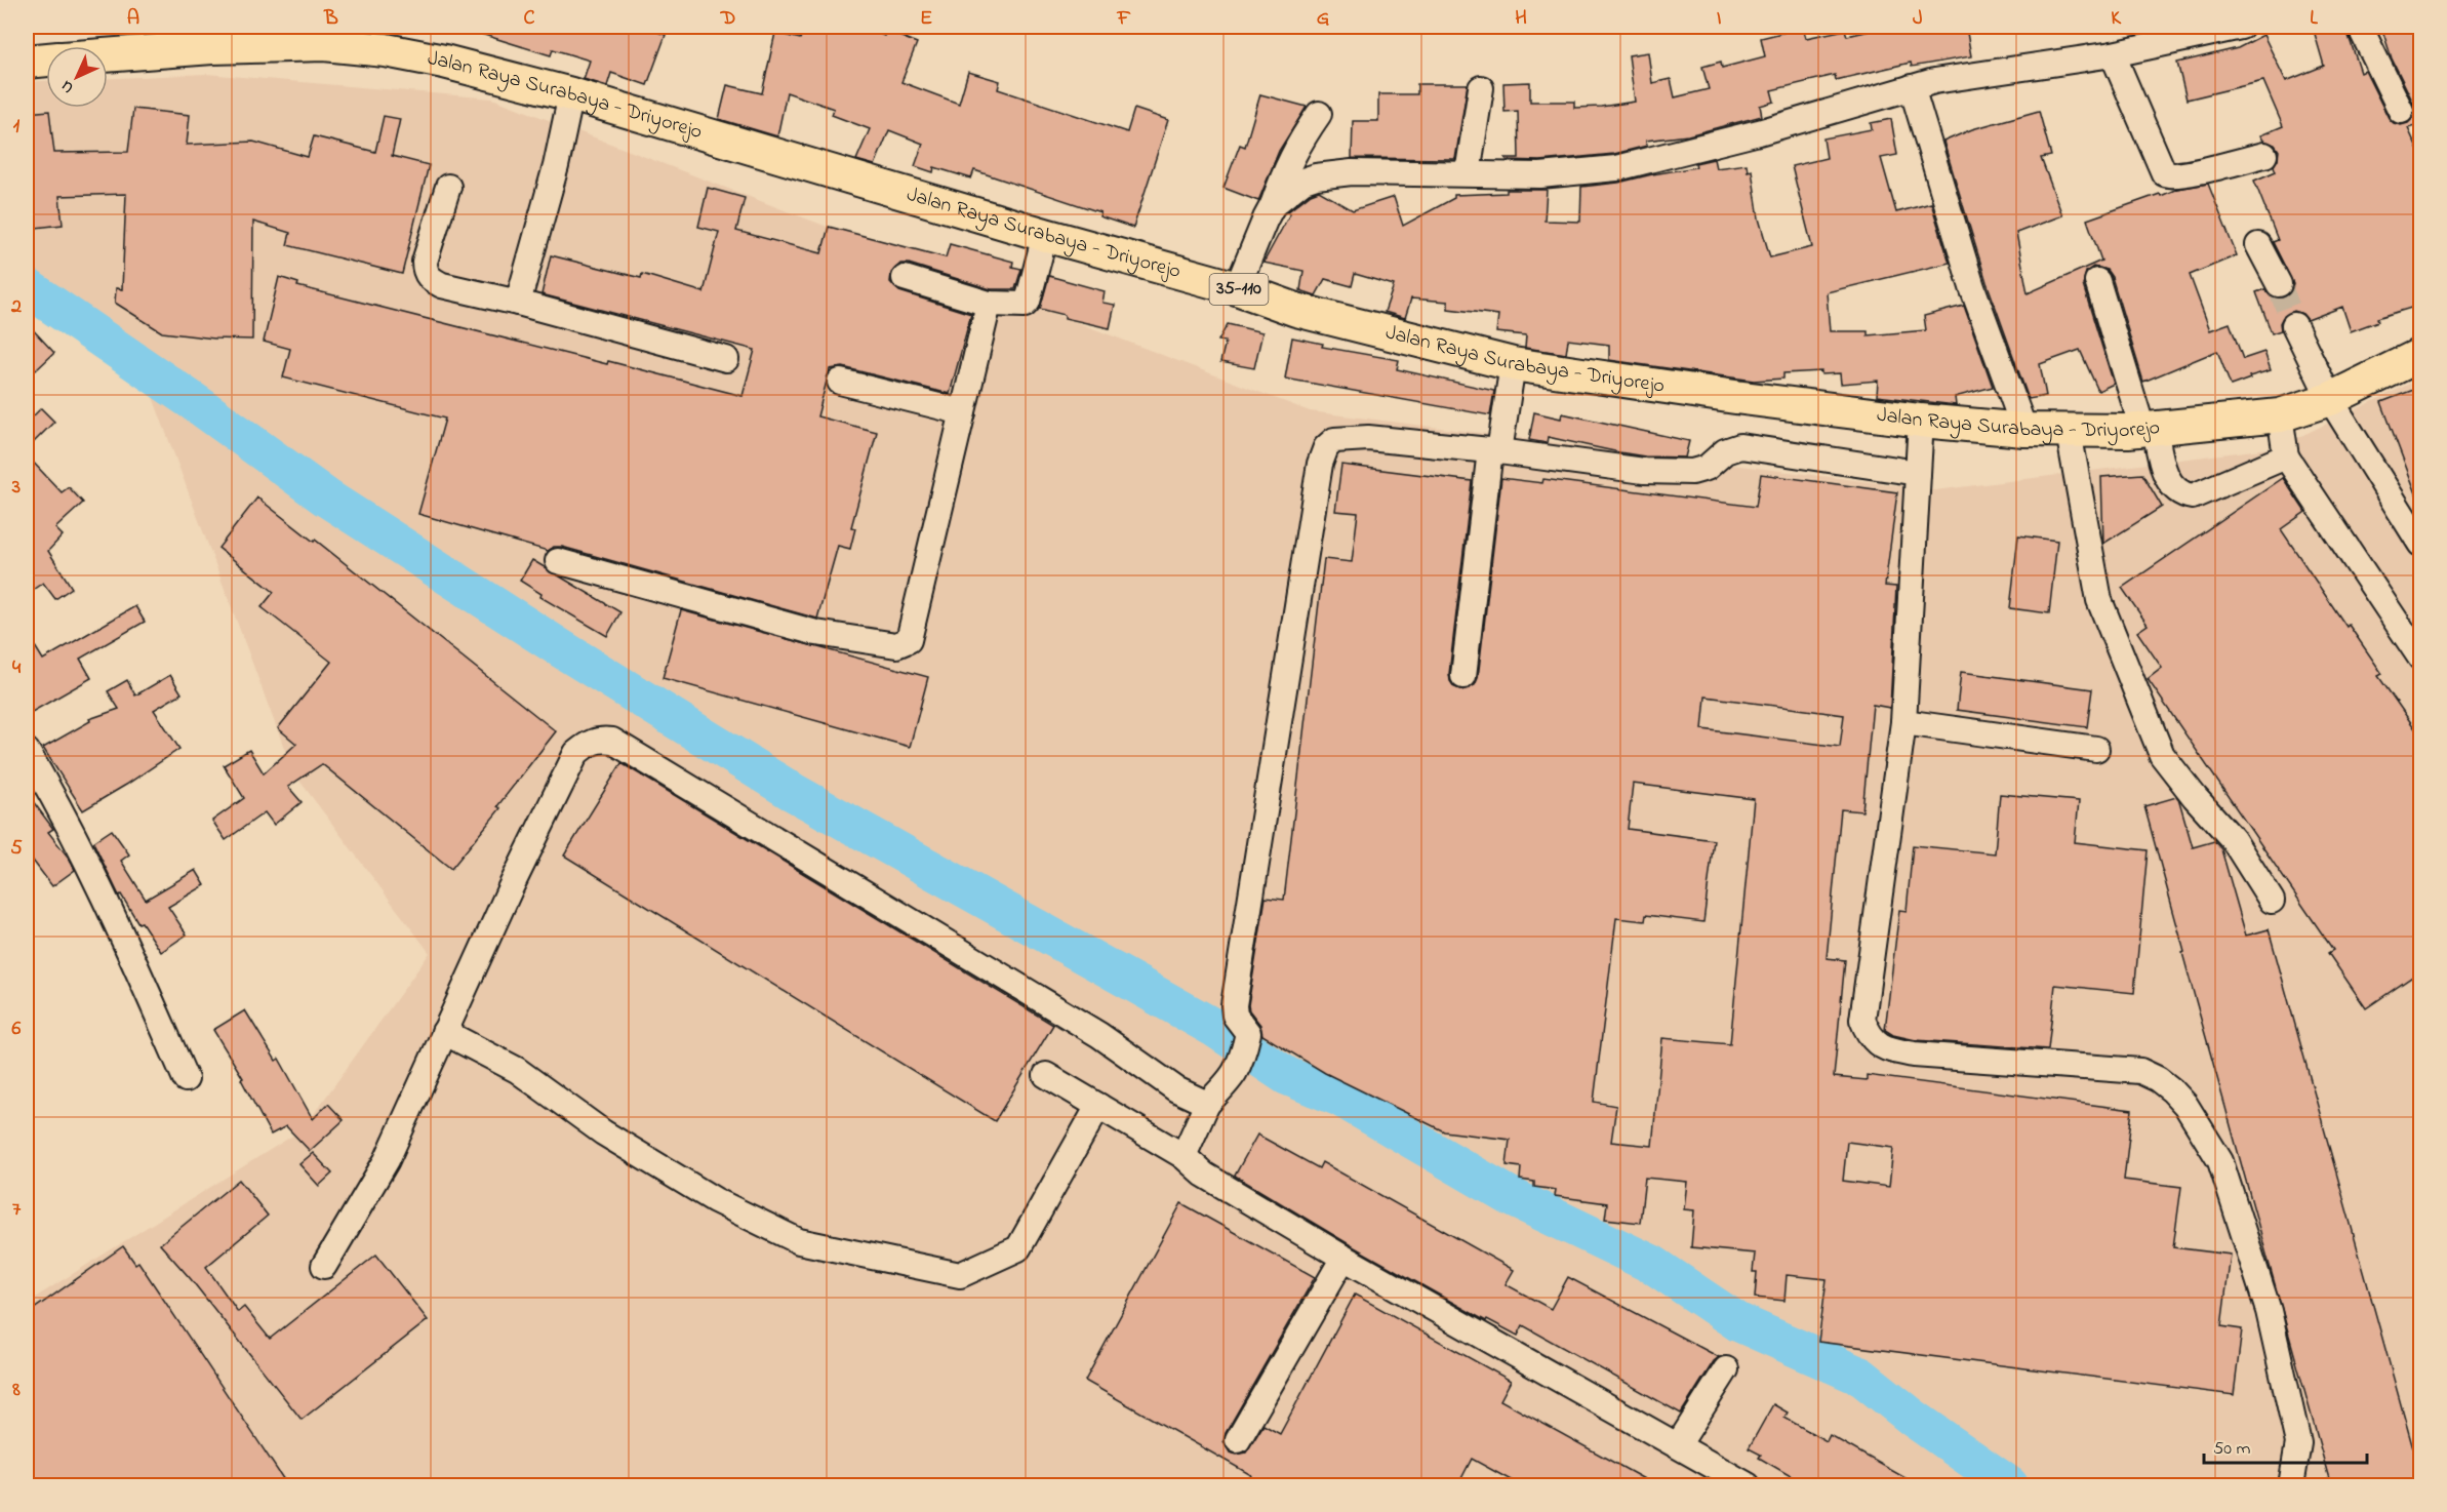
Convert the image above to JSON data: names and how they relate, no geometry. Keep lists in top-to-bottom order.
{
  "streets": {
    "main road": ["Jalan Raya Surabaya - Driyorejo", "35-110"]
  },
  "scale_bar": "50 m",
  "north": "bottom left",
  "grid": {
    "columns": [
      "A",
      "B",
      "C",
      "D",
      "E",
      "F",
      "G",
      "H",
      "I",
      "J",
      "K",
      "L"
    ],
    "rows": [
      "1",
      "2",
      "3",
      "4",
      "5",
      "6",
      "7",
      "8"
    ]
  }
}
